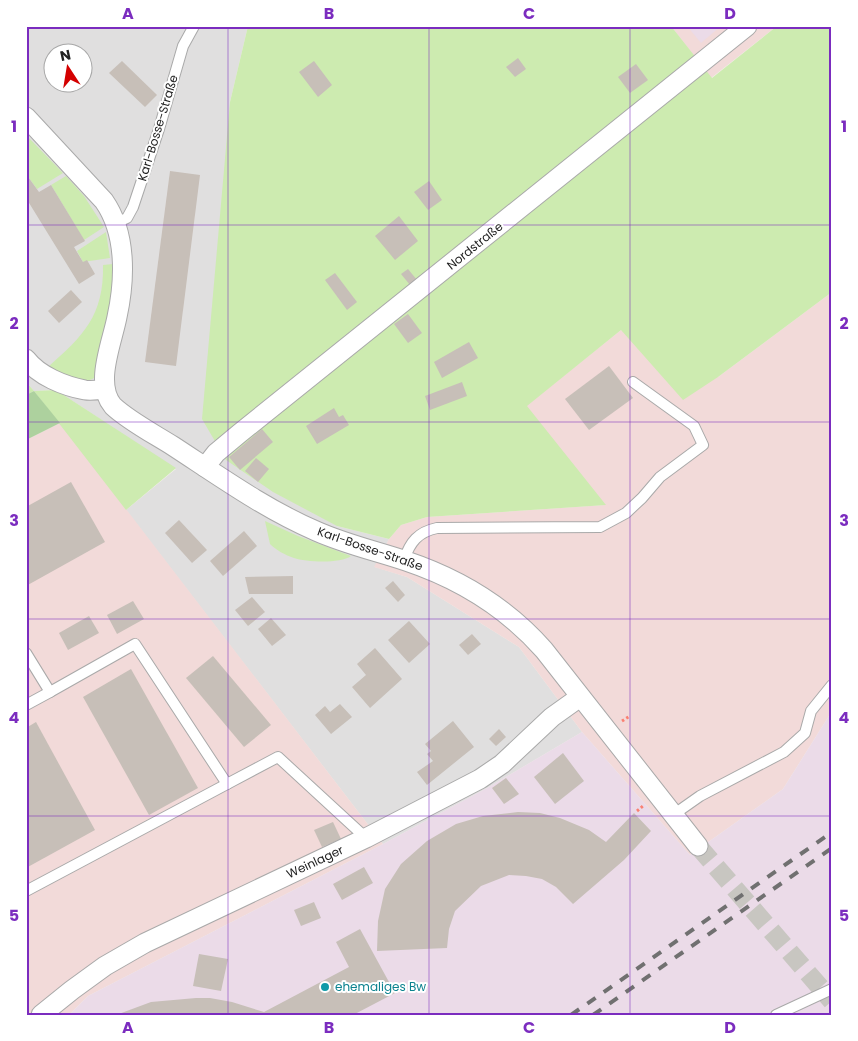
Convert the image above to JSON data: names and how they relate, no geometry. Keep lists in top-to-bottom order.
{
  "streets": {
    "street": ["Karl-Bosse-Straße", "Nordstraße", "Weinlager"]
  },
  "crossings": [
    ["Karl-Bosse-Straße", "Nordstraße"],
    ["Karl-Bosse-Straße", "Weinlager"]
  ],
  "places": ["ehemaliges Bw"],
  "north": "top",
  "grid": {
    "columns": [
      "A",
      "B",
      "C",
      "D"
    ],
    "rows": [
      "1",
      "2",
      "3",
      "4",
      "5"
    ]
  }
}
